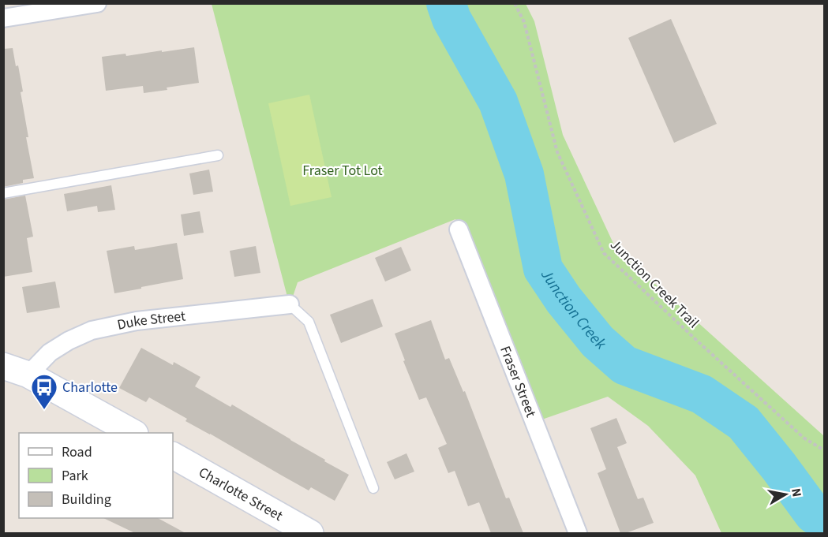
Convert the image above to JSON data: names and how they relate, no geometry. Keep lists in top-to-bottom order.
{
  "streets": {
    "street": ["Duke Street", "Fraser Street", "Charlotte Street"],
    "path": ["Junction Creek Trail"]
  },
  "water": ["Junction Creek"],
  "parks": ["Fraser Tot Lot"],
  "places": {
    "bus stop": ["Charlotte"]
  },
  "legend": ["Road", "Park", "Building"],
  "north": "right"
}
